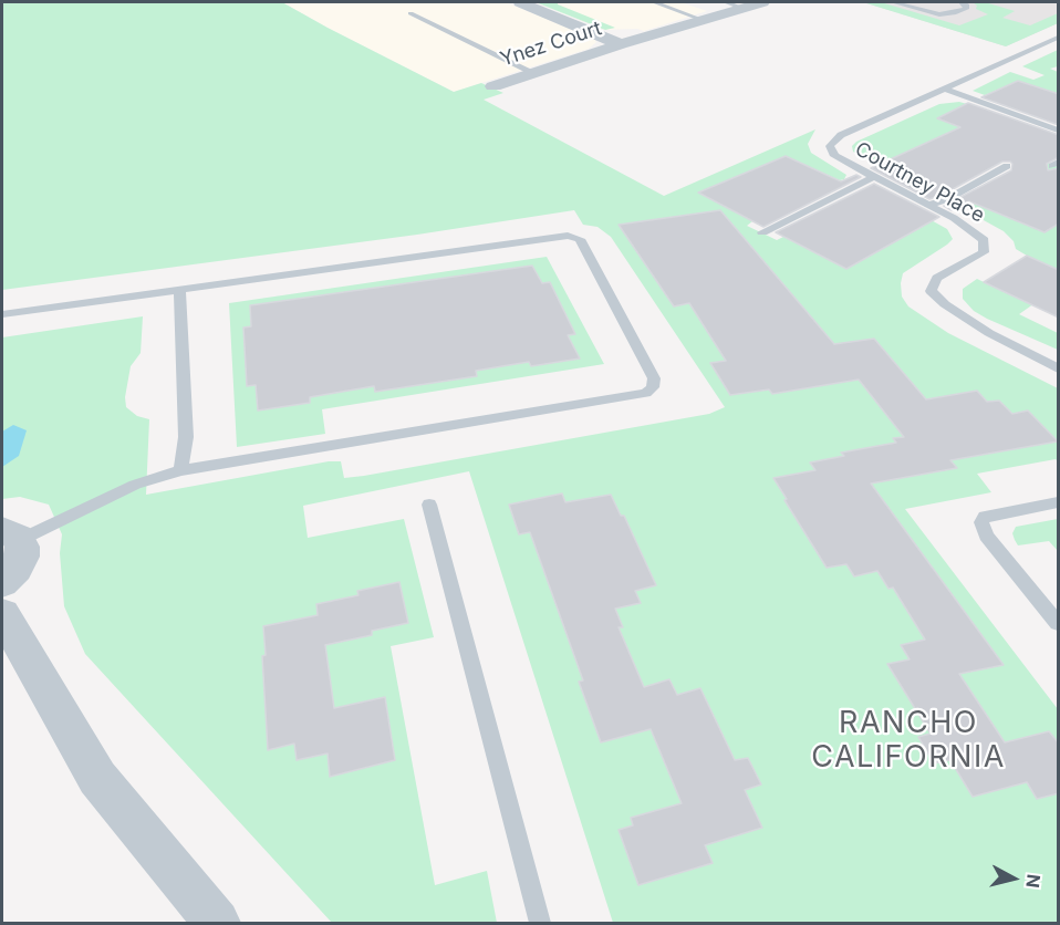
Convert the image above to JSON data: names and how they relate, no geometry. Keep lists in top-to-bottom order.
{
  "streets": {
    "street": ["Ynez Court"],
    "lane": ["Courtney Place"]
  },
  "districts": ["RANCHO CALIFORNIA"],
  "north": "right"
}
